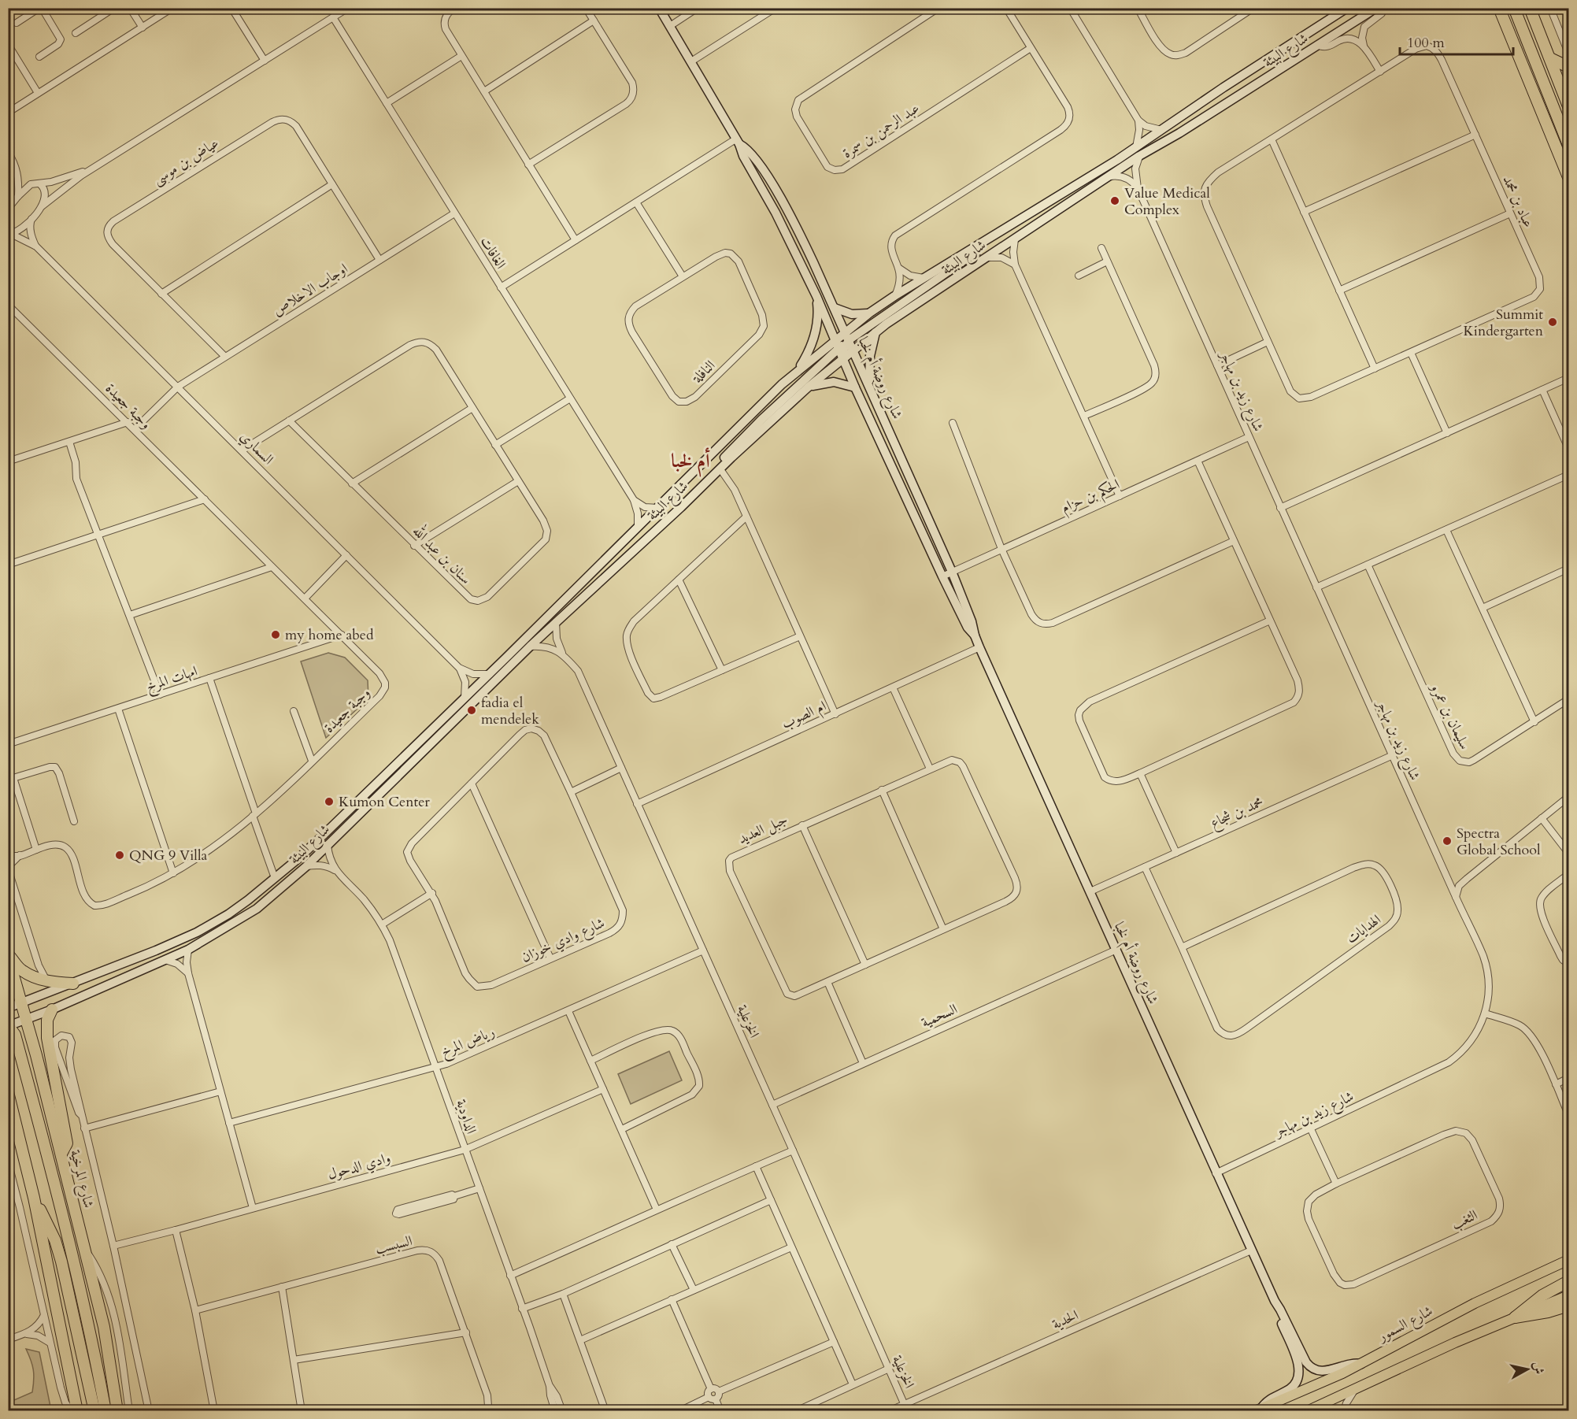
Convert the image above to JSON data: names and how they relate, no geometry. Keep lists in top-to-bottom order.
{
  "streets": {
    "highway": ["شارع المرخية"],
    "main road": ["شارع السمور"],
    "street": [
      "شارع البيئة",
      "عبد الرحمن بن سمرة",
      "عياض بن موسى",
      "عباد بن محمد",
      "الغافات",
      "اوجاب الاخلاص",
      "النافلة",
      "شارع روضة أم لخبا",
      "شارع زيد بن مهاجر",
      "وجبة جعيدة",
      "السماري",
      "الحكم بن حزام",
      "سنان بن عبد الله",
      "امهات المرخ",
      "ام الصوب",
      "سليمان بن عمرو",
      "محمد بن شجاع",
      "جبل العديد",
      "الهدايات",
      "شارع وادي خوزان",
      "السحمية",
      "الخزعلية",
      "رياض المرخ",
      "الداودية",
      "وادي الدحول",
      "الثغب",
      "السبسب",
      "الحدية"
    ]
  },
  "crossings": [
    ["شارع البيئة", "الغافات"],
    ["شارع البيئة", "شارع روضة أم لخبا"],
    ["شارع البيئة", "شارع زيد بن مهاجر"],
    ["شارع البيئة", "السماري"],
    ["شارع البيئة", "الخزعلية"],
    ["شارع البيئة", "الداودية"],
    ["شارع البيئة", "شارع المرخية"],
    ["عياض بن موسى", "اوجاب الاخلاص"],
    ["الغافات", "اوجاب الاخلاص"],
    ["اوجاب الاخلاص", "وجبة جعيدة"],
    ["اوجاب الاخلاص", "السماري"],
    ["شارع روضة أم لخبا", "شارع زيد بن مهاجر"],
    ["شارع روضة أم لخبا", "الحكم بن حزام"],
    ["شارع روضة أم لخبا", "ام الصوب"],
    ["شارع روضة أم لخبا", "محمد بن شجاع"],
    ["شارع روضة أم لخبا", "السحمية"],
    ["شارع روضة أم لخبا", "الحدية"],
    ["شارع روضة أم لخبا", "شارع السمور"],
    ["شارع زيد بن مهاجر", "الحكم بن حزام"],
    ["شارع زيد بن مهاجر", "محمد بن شجاع"],
    ["وجبة جعيدة", "امهات المرخ"],
    ["السماري", "سنان بن عبد الله"],
    ["ام الصوب", "الخزعلية"],
    ["محمد بن شجاع", "الهدايات"],
    ["السحمية", "الخزعلية"],
    ["الخزعلية", "رياض المرخ"],
    ["الخزعلية", "الحدية"],
    ["رياض المرخ", "الداودية"],
    ["الداودية", "وادي الدحول"],
    ["وادي الدحول", "شارع المرخية"]
  ],
  "districts": ["أم لخبا"],
  "places": [
    "Value Medical Complex",
    "Summit Kindergarten",
    "my home abed",
    "fadia el mendelek",
    "Kumon Center",
    "Spectra Global School",
    "QNG 9 Villa"
  ],
  "scale_bar": "100 m",
  "north": "right"
}
